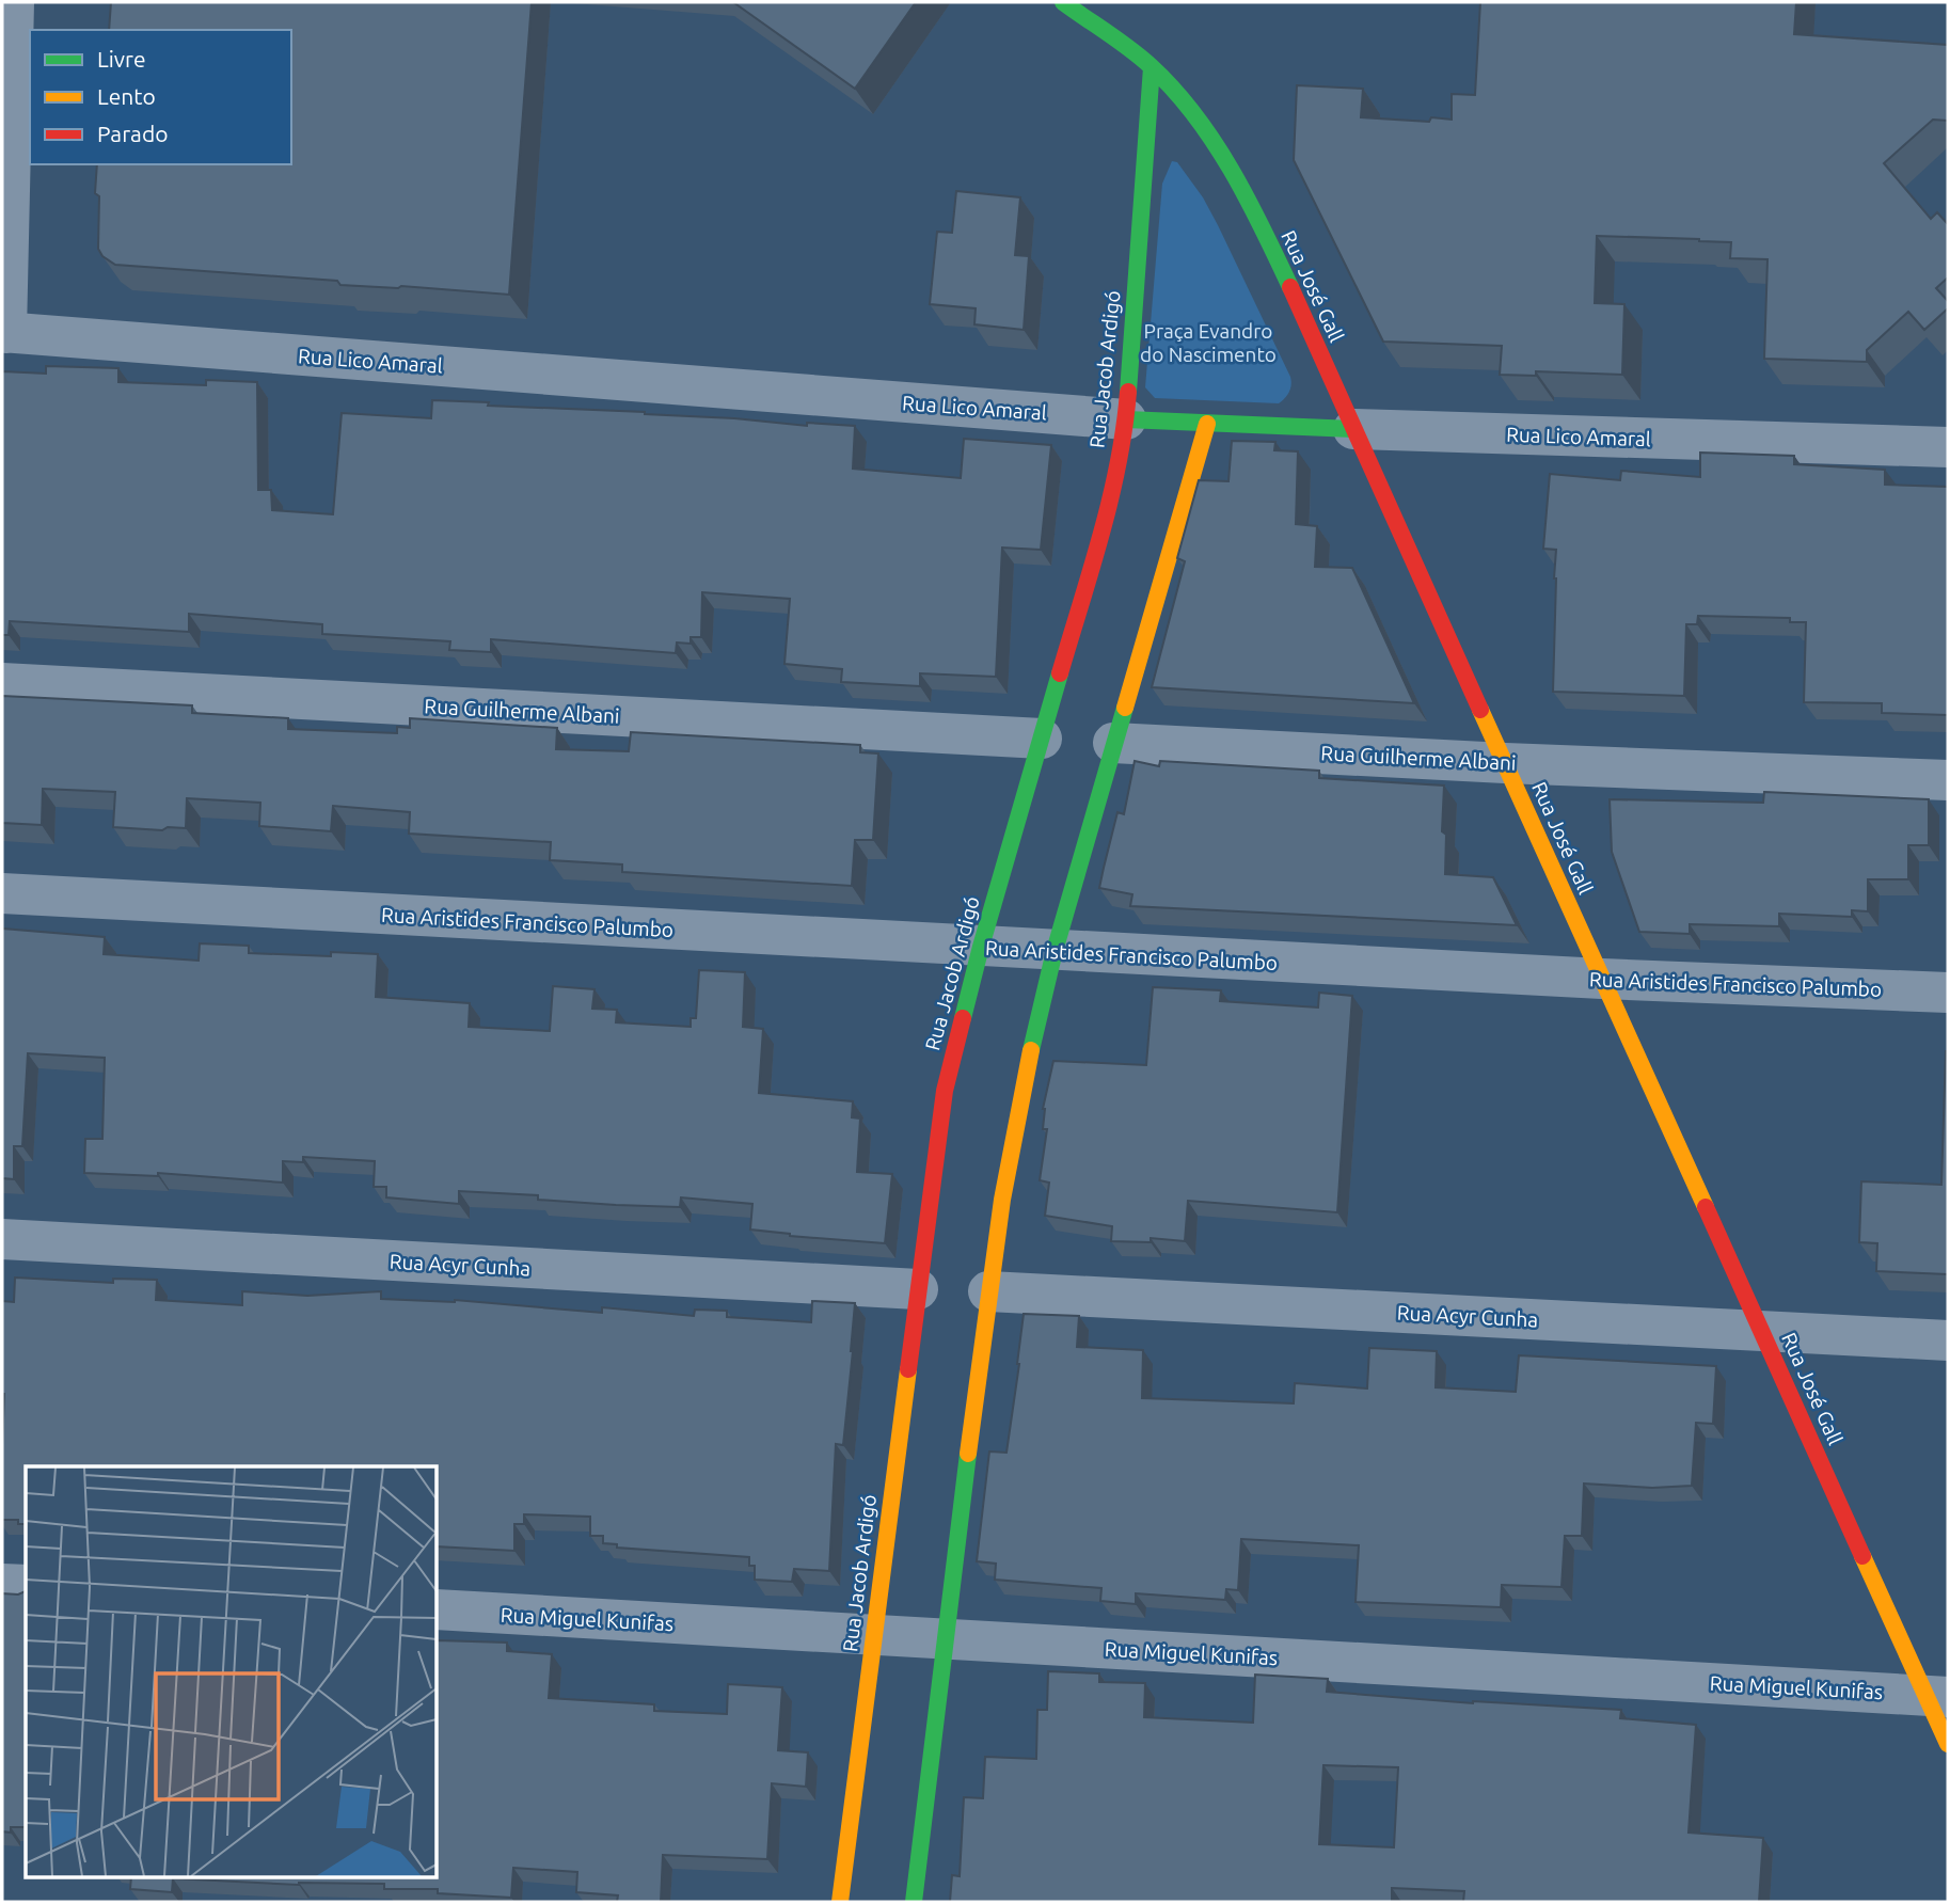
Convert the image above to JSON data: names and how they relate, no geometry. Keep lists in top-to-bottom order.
{
  "streets": {
    "main road": ["Rua José Gall", "Rua Lico Amaral", "Rua Jacob Ardigó"],
    "street": [
      "Rua Guilherme Albani",
      "Rua Aristides Francisco Palumbo",
      "Rua Acyr Cunha",
      "Rua Miguel Kunifas"
    ]
  },
  "crossings": [
    ["Rua José Gall", "Rua Lico Amaral"],
    ["Rua José Gall", "Rua Jacob Ardigó"],
    ["Rua José Gall", "Rua Guilherme Albani"],
    ["Rua José Gall", "Rua Aristides Francisco Palumbo"],
    ["Rua José Gall", "Rua Acyr Cunha"],
    ["Rua José Gall", "Rua Miguel Kunifas"],
    ["Rua Lico Amaral", "Rua Jacob Ardigó"],
    ["Rua Jacob Ardigó", "Rua Guilherme Albani"],
    ["Rua Jacob Ardigó", "Rua Aristides Francisco Palumbo"],
    ["Rua Jacob Ardigó", "Rua Acyr Cunha"],
    ["Rua Jacob Ardigó", "Rua Miguel Kunifas"]
  ],
  "parks": ["Praça Evandro do Nascimento"],
  "legend": ["Livre", "Lento", "Parado"]
}
